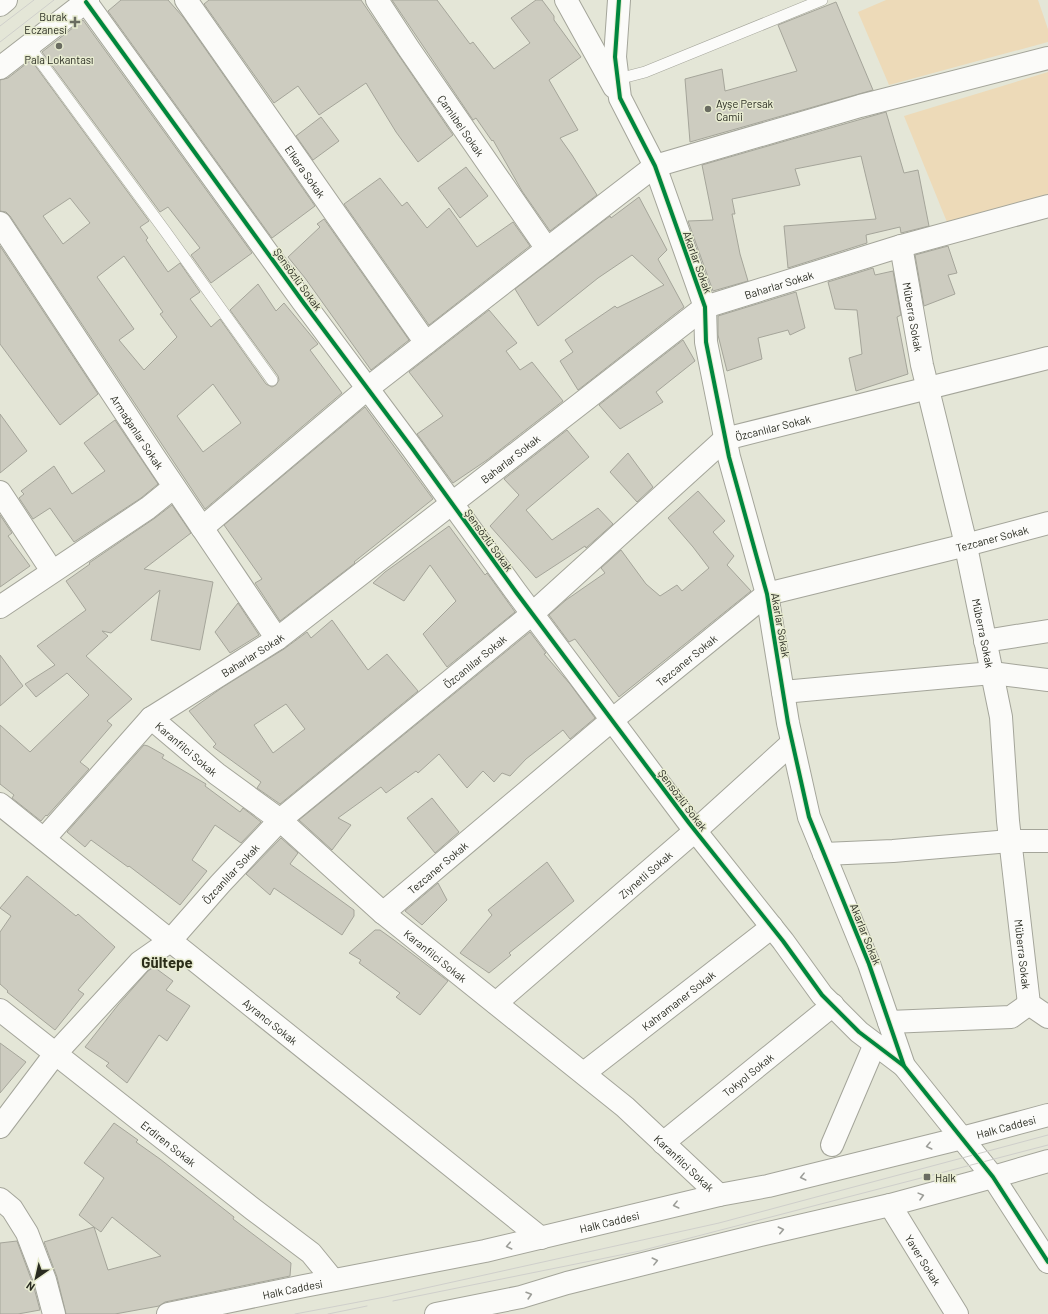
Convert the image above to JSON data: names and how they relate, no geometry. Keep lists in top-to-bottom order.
{
  "streets": {
    "street": [
      "Çamlıbel Sokak",
      "Elkara Sokak",
      "Akarlar Sokak",
      "Şensözlü Sokak",
      "Baharlar Sokak",
      "Müberra Sokak",
      "Özcanlılar Sokak",
      "Armağanlar Sokak",
      "Tezcaner Sokak",
      "Karanfilci Sokak",
      "Ziynetli Sokak",
      "Kahramaner Sokak",
      "Ayrancı Sokak",
      "Tokyol Sokak",
      "Halk Caddesi",
      "Erdiren Sokak",
      "Yaver Sokak"
    ]
  },
  "crossings": [
    ["Akarlar Sokak", "Şensözlü Sokak"],
    ["Akarlar Sokak", "Baharlar Sokak"],
    ["Akarlar Sokak", "Özcanlılar Sokak"],
    ["Akarlar Sokak", "Tezcaner Sokak"],
    ["Akarlar Sokak", "Ziynetli Sokak"],
    ["Akarlar Sokak", "Halk Caddesi"],
    ["Şensözlü Sokak", "Baharlar Sokak"],
    ["Şensözlü Sokak", "Özcanlılar Sokak"],
    ["Şensözlü Sokak", "Tezcaner Sokak"],
    ["Şensözlü Sokak", "Ziynetli Sokak"],
    ["Şensözlü Sokak", "Kahramaner Sokak"],
    ["Şensözlü Sokak", "Tokyol Sokak"],
    ["Baharlar Sokak", "Müberra Sokak"],
    ["Baharlar Sokak", "Armağanlar Sokak"],
    ["Baharlar Sokak", "Karanfilci Sokak"],
    ["Baharlar Sokak", "Ayrancı Sokak"],
    ["Müberra Sokak", "Özcanlılar Sokak"],
    ["Müberra Sokak", "Tezcaner Sokak"],
    ["Özcanlılar Sokak", "Karanfilci Sokak"],
    ["Özcanlılar Sokak", "Ayrancı Sokak"],
    ["Özcanlılar Sokak", "Erdiren Sokak"],
    ["Tezcaner Sokak", "Karanfilci Sokak"],
    ["Karanfilci Sokak", "Ziynetli Sokak"],
    ["Karanfilci Sokak", "Kahramaner Sokak"],
    ["Karanfilci Sokak", "Tokyol Sokak"],
    ["Karanfilci Sokak", "Halk Caddesi"],
    ["Ayrancı Sokak", "Halk Caddesi"],
    ["Halk Caddesi", "Erdiren Sokak"]
  ],
  "districts": ["Gültepe"],
  "places": {
    "health": ["Burak Eczanesi"],
    "other": ["Pala Lokantası", "Ayşe Persak Camii"],
    "transit": ["Halk"]
  },
  "north": "bottom left"
}
